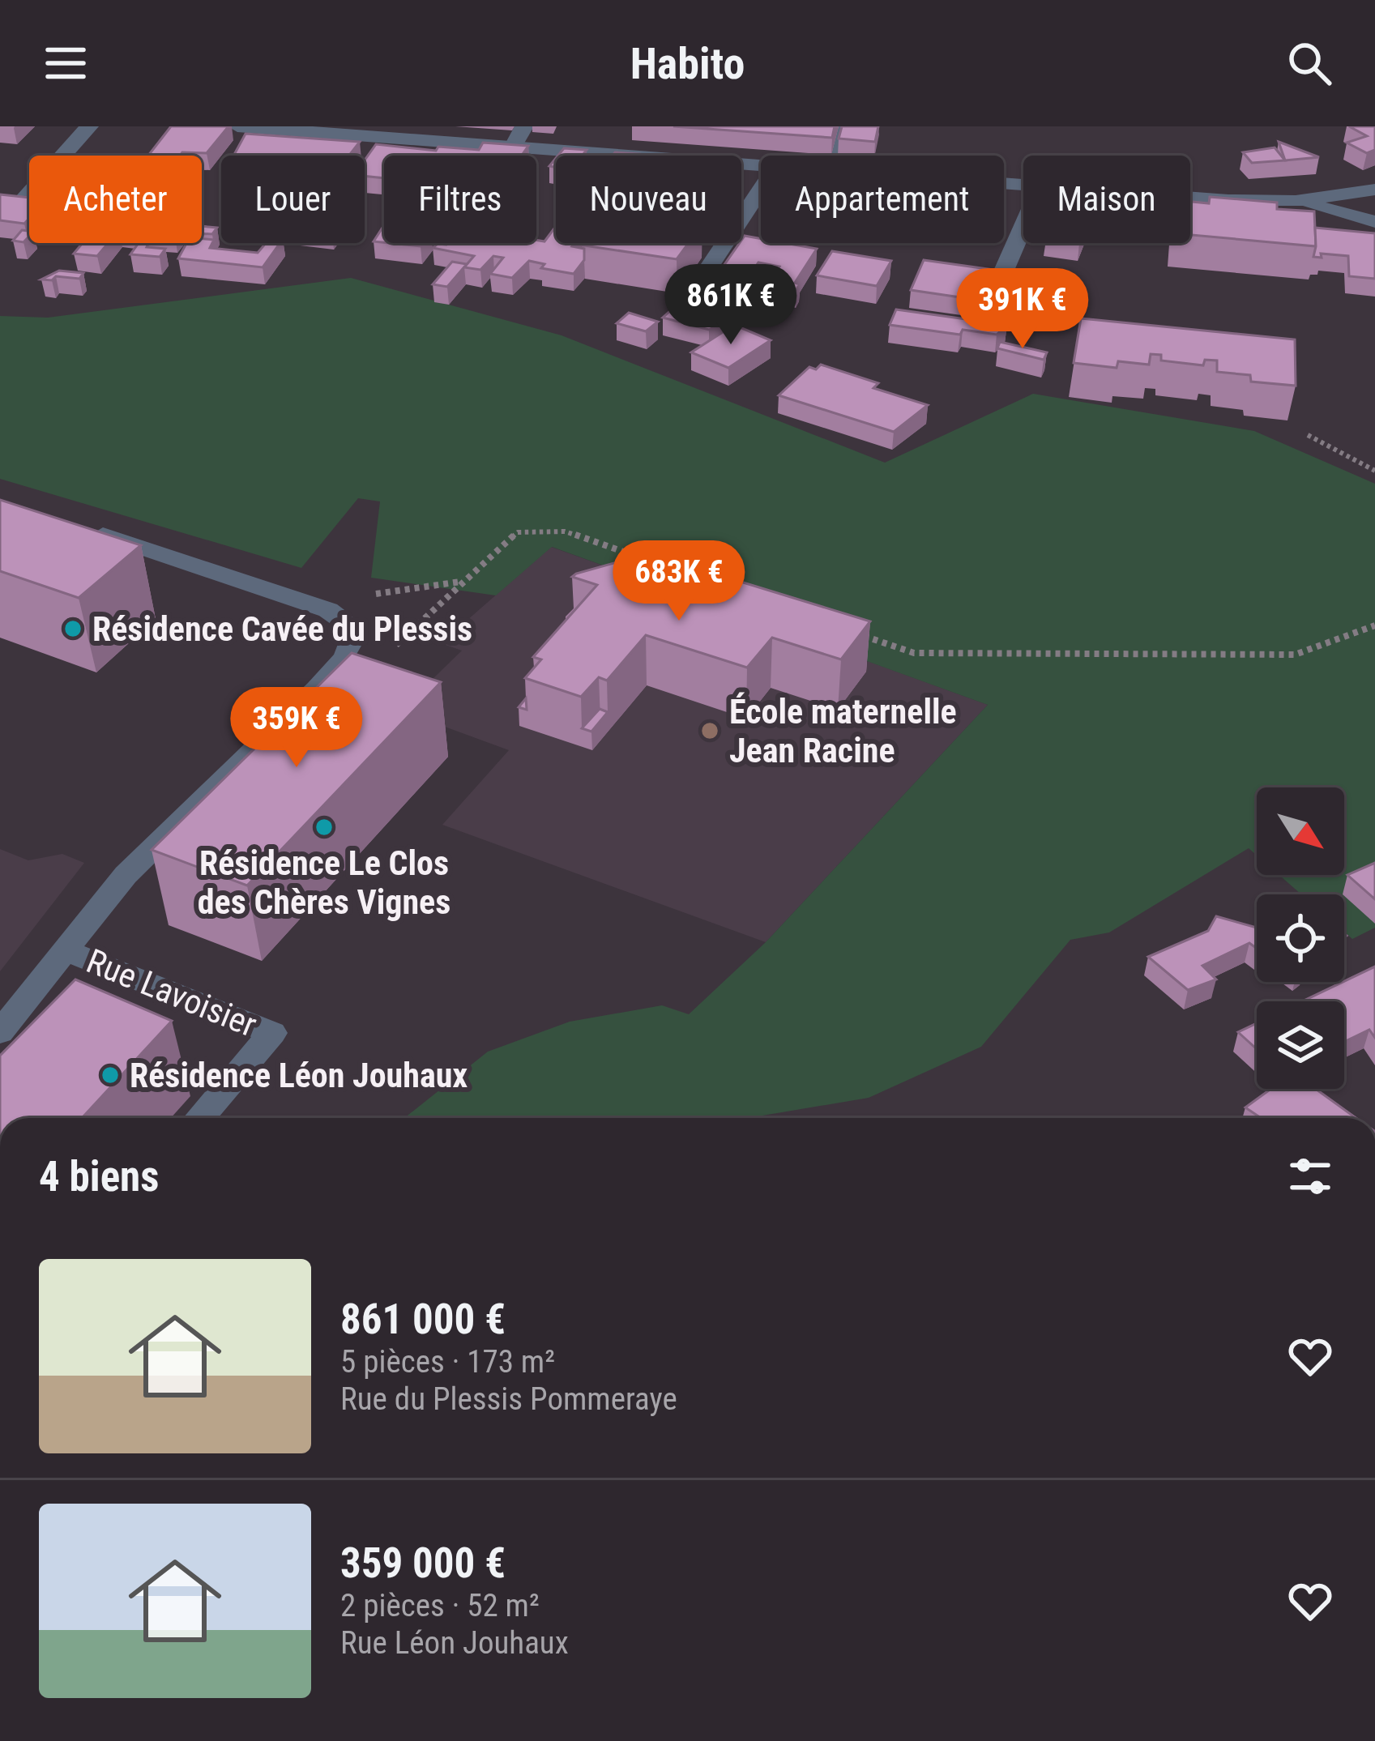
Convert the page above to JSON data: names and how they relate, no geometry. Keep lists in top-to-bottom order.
{
  "streets": {
    "street": ["Rue Lavoisier"]
  },
  "places": [
    "Résidence Cavée du Plessis",
    "École maternelle Jean Racine",
    "Résidence Le Clos des Chères Vignes",
    "Résidence Léon Jouhaux"
  ],
  "north": "bottom right",
  "page": {
    "header": "Habito",
    "chip": [
      "Acheter",
      "Louer",
      "Filtres",
      "Nouveau",
      "Appartement",
      "Maison"
    ],
    "price": [
      "861K €",
      "391K €",
      "683K €",
      "359K €"
    ],
    "heading": "4 biens",
    "list": [
      {
        "name": "861 000 €",
        "note": "5 pièces · 173 m² · Rue du Plessis Pommeraye"
      },
      {
        "name": "359 000 €",
        "note": "2 pièces · 52 m² · Rue Léon Jouhaux"
      }
    ]
  }
}
